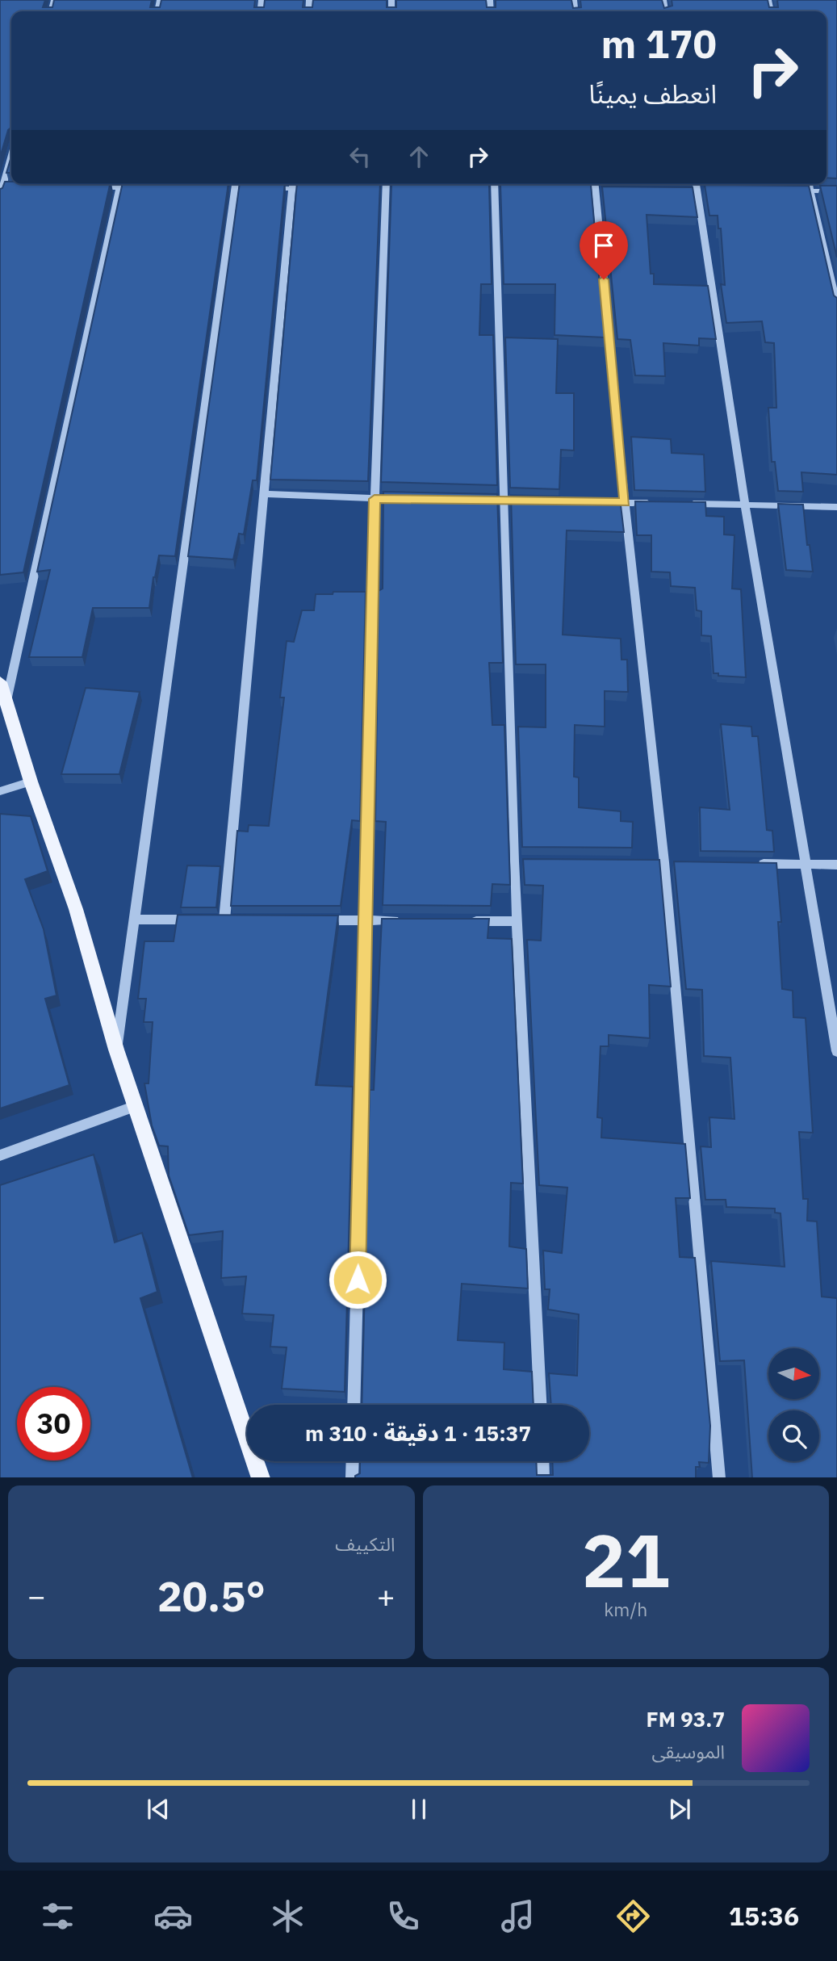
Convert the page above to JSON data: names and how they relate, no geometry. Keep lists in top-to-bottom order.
{
  "north": "right",
  "page": {
    "turn": ["170 m", "انعطف يمينًا"],
    "limit": "30",
    "trip": "15:37 · 1 دقيقة · 310 m",
    "tile": [
      ["21", "km/h"],
      "التكييف"
    ],
    "heat": ["−", "20.5°", "+"],
    "song": ["93.7 FM", "الموسيقى"],
    "tabs": "15:36"
  }
}
